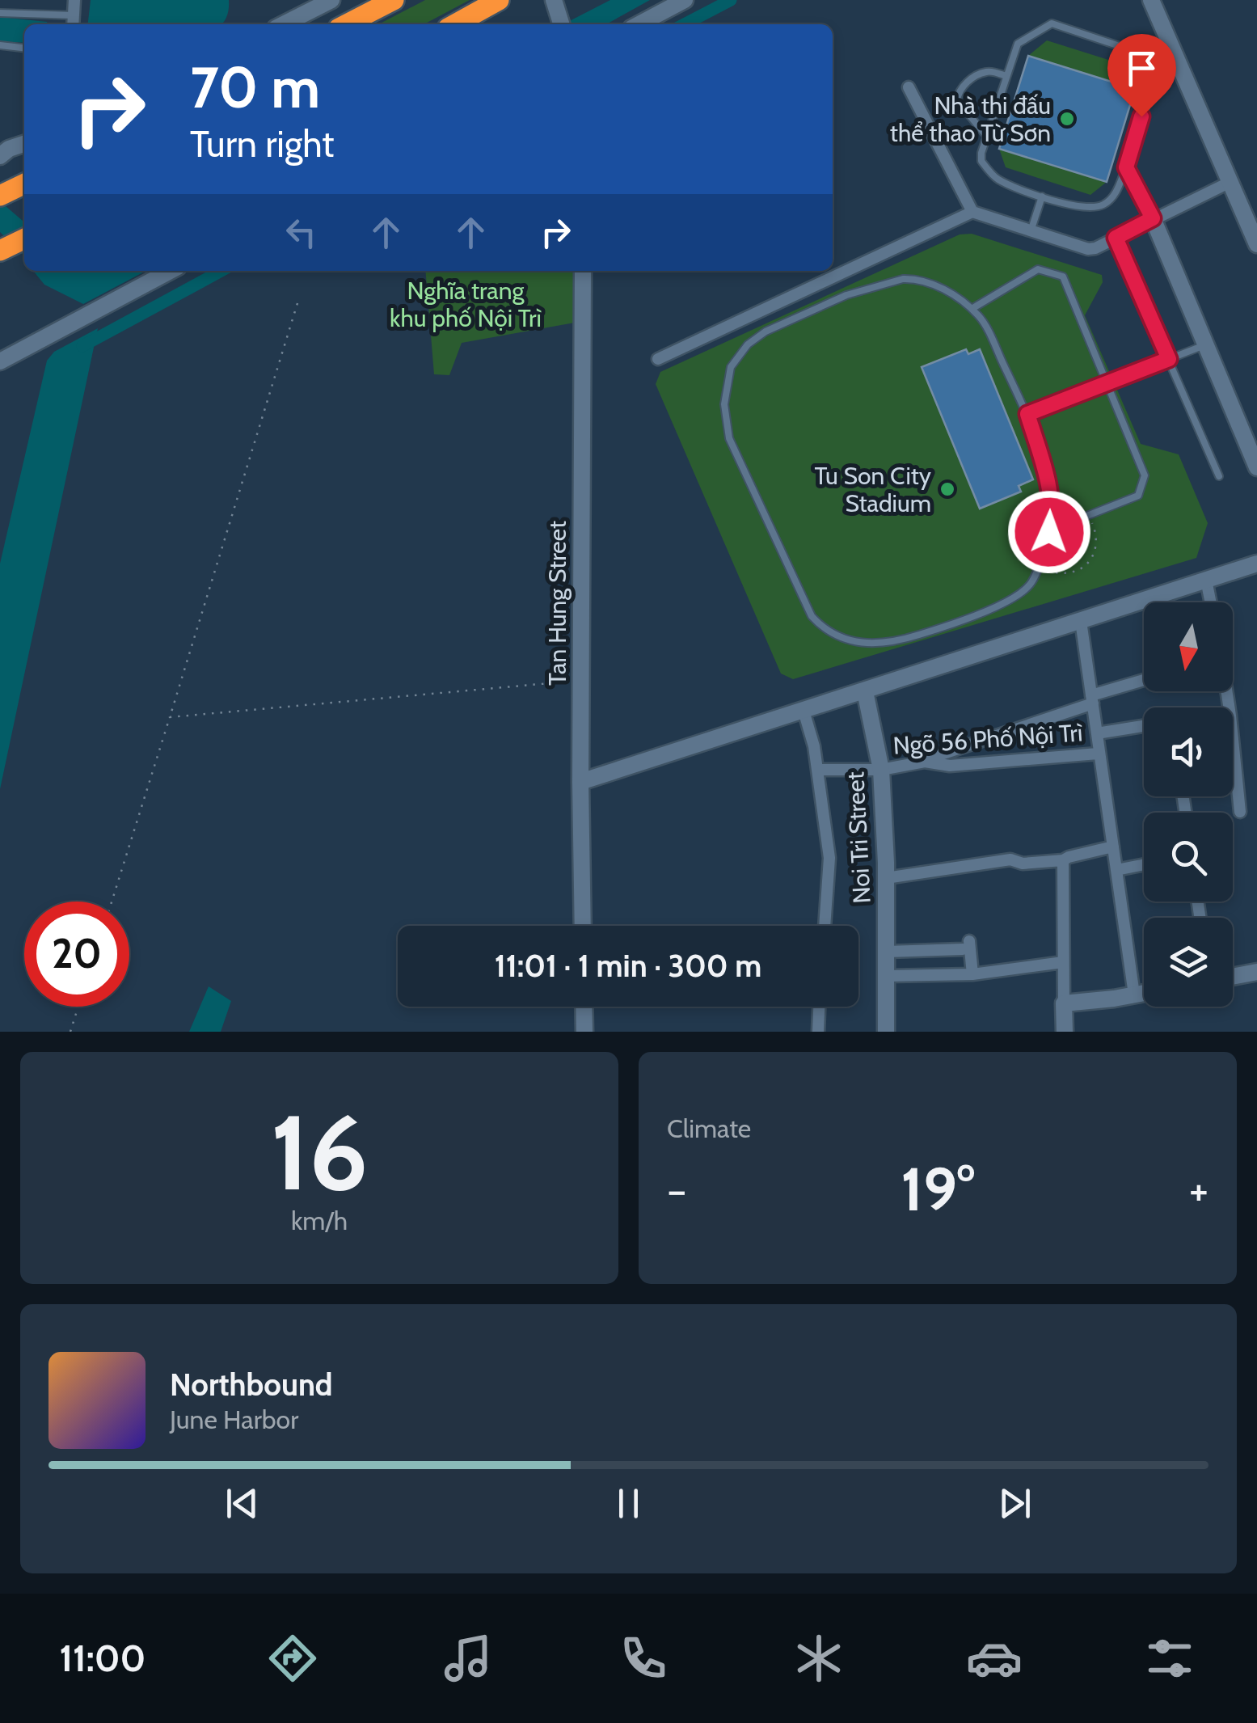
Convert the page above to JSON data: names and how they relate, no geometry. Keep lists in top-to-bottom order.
{
  "streets": {
    "street": ["Tan Hung Street", "Ngõ 56 Phố Nội Trì", "Noi Tri Street"]
  },
  "crossings": [
    ["Ngõ 56 Phố Nội Trì", "Noi Tri Street"]
  ],
  "parks": ["Nghĩa trang khu phố Nội Trì"],
  "places": ["Nhà thi đấu thể thao Từ Sơn", "Tu Son City Stadium"],
  "north": "bottom",
  "page": {
    "turn": ["70 m", "Turn right"],
    "limit": "20",
    "trip": "11:01 · 1 min · 300 m",
    "tile": [
      ["16", "km/h"],
      "Climate"
    ],
    "heat": ["−", "19°", "+"],
    "song": ["Northbound", "June Harbor"],
    "tabs": "11:00"
  }
}
